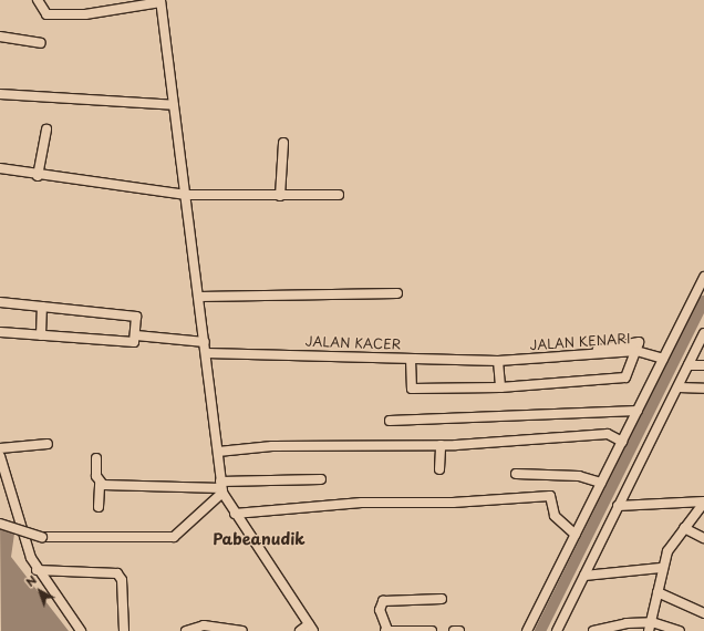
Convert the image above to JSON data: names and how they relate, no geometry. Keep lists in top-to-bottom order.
{
  "streets": {
    "street": ["JALAN KENARI", "JALAN KACER"]
  },
  "crossings": [
    ["JALAN KENARI", "JALAN KACER"]
  ],
  "districts": ["Pabeanudik"],
  "north": "top left"
}
